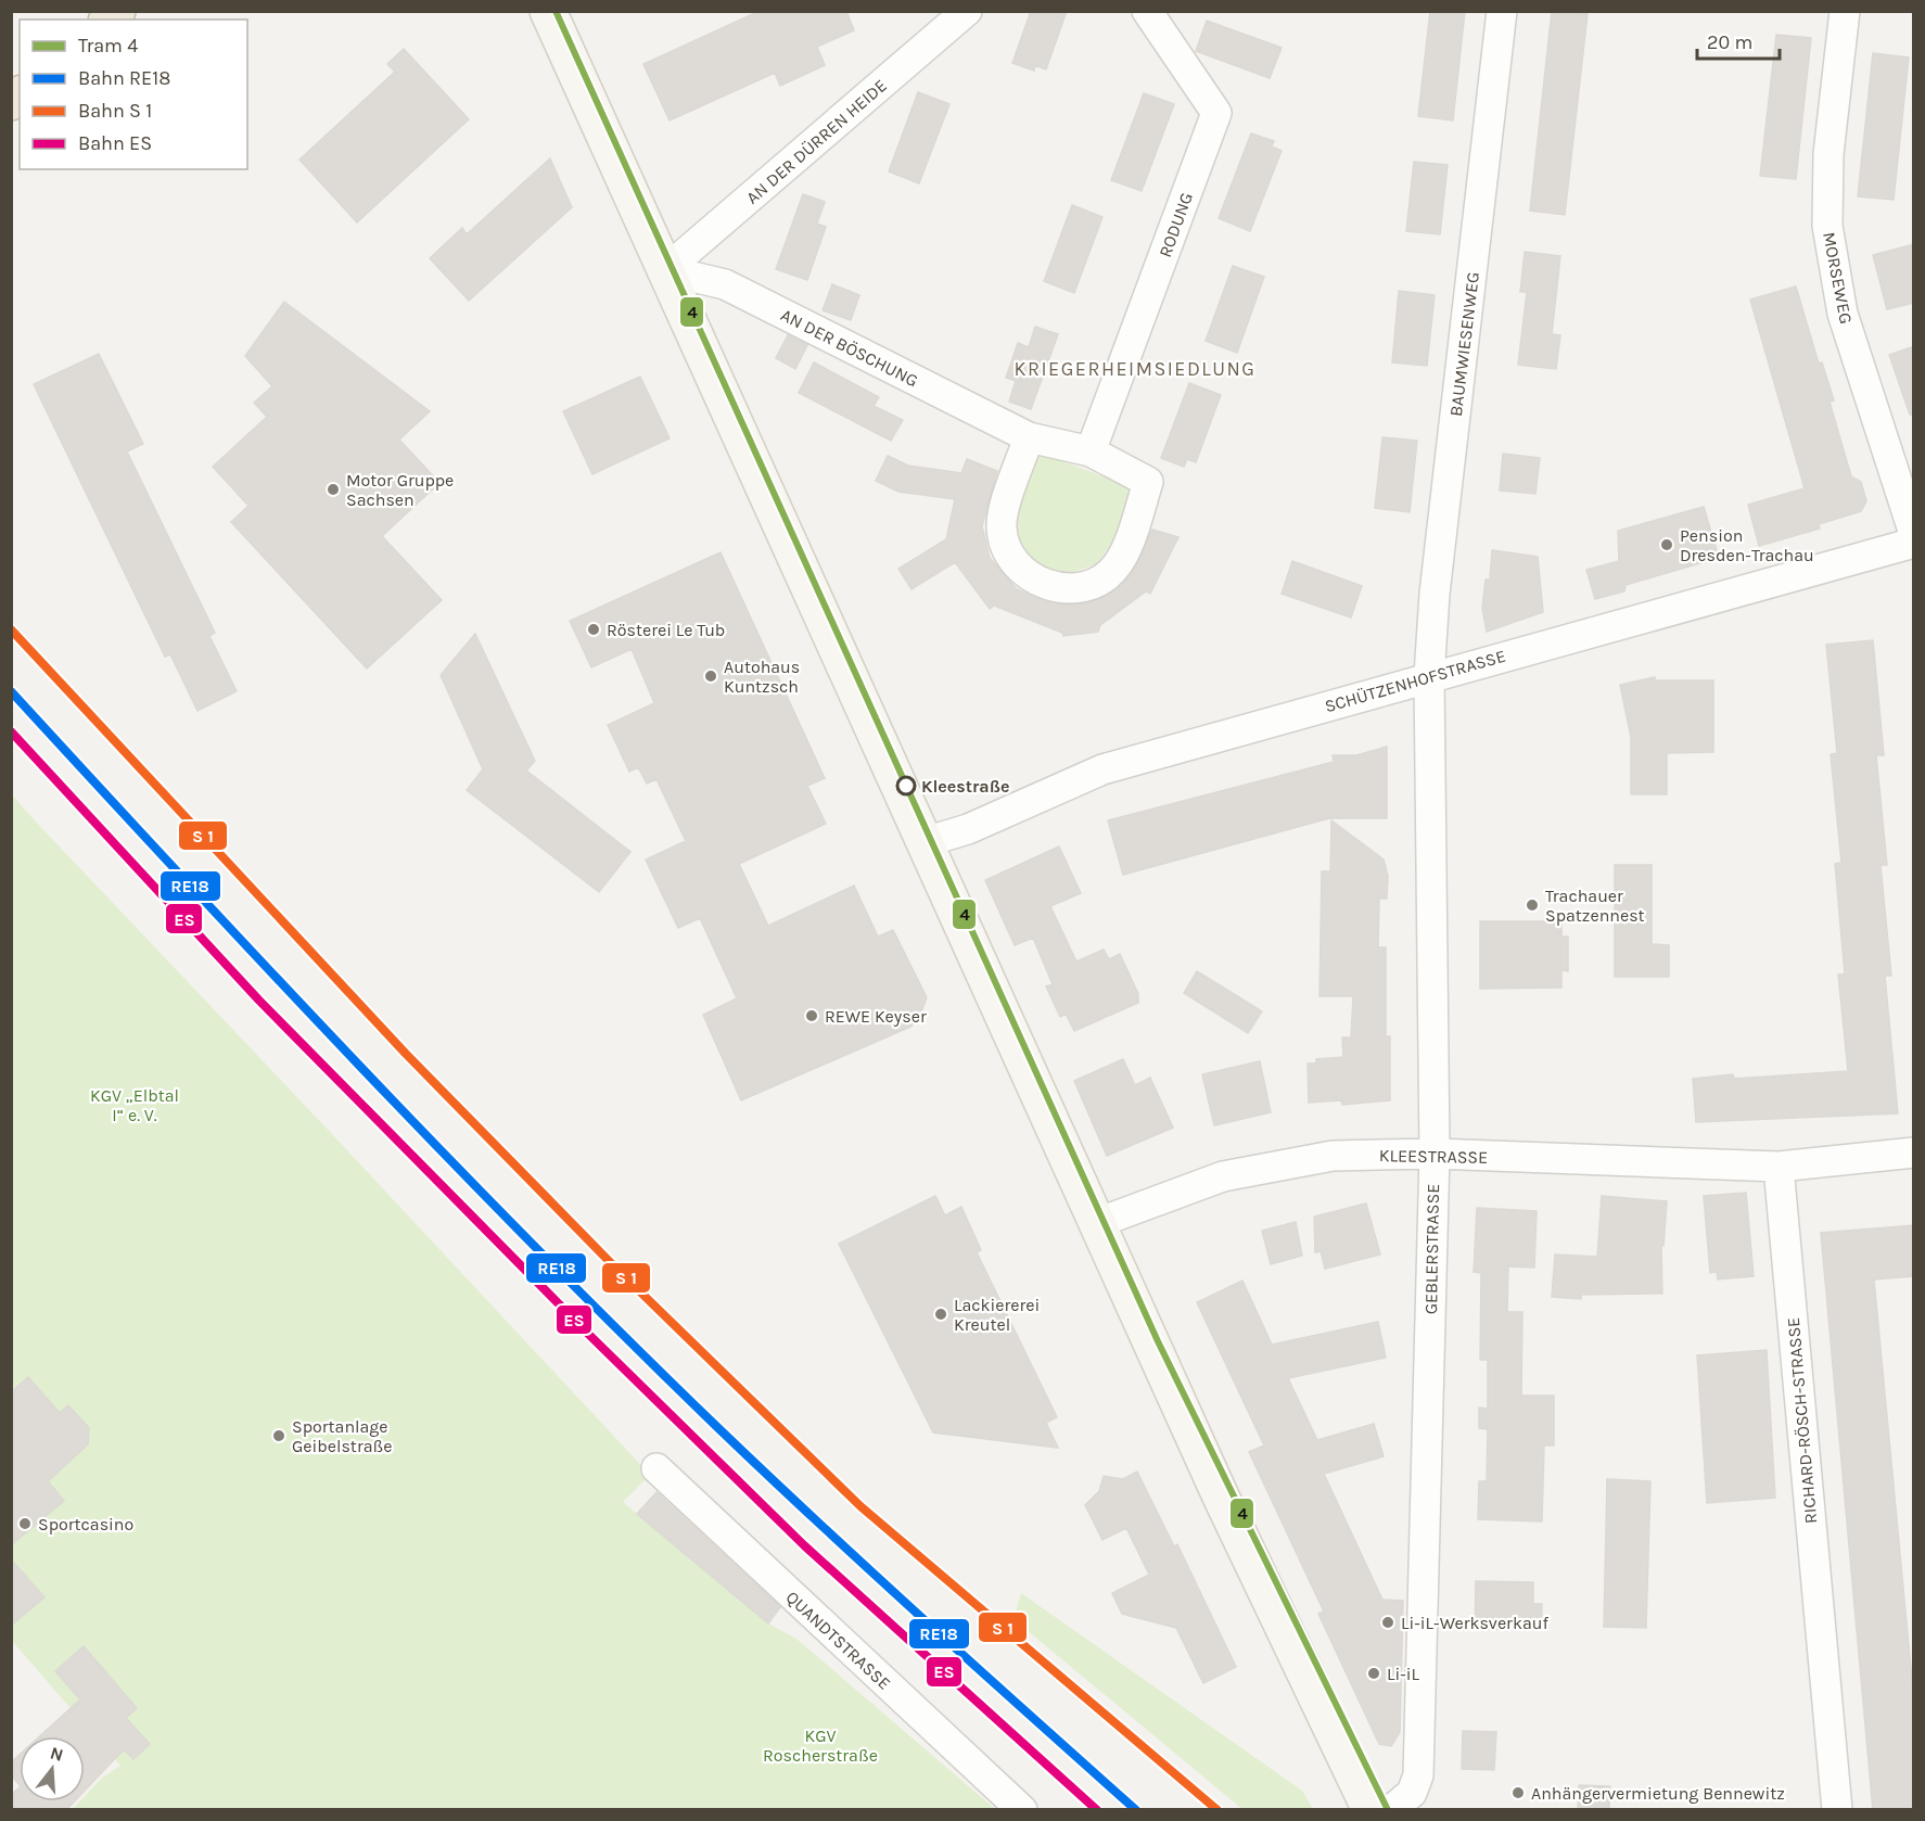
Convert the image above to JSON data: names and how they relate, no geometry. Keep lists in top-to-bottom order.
{
  "streets": {
    "street": [
      "AN DER DÜRREN HEIDE",
      "RODUNG",
      "MORSEWEG",
      "BAUMWIESENWEG",
      "AN DER BÖSCHUNG",
      "SCHÜTZENHOFSTRASSE",
      "KLEESTRASSE",
      "GEBLERSTRASSE",
      "RICHARD-RÖSCH-STRASSE",
      "QUANDTSTRASSE"
    ]
  },
  "crossings": [
    ["AN DER DÜRREN HEIDE", "AN DER BÖSCHUNG"],
    ["RODUNG", "AN DER BÖSCHUNG"],
    ["BAUMWIESENWEG", "SCHÜTZENHOFSTRASSE"],
    ["BAUMWIESENWEG", "GEBLERSTRASSE"],
    ["SCHÜTZENHOFSTRASSE", "GEBLERSTRASSE"],
    ["KLEESTRASSE", "GEBLERSTRASSE"],
    ["KLEESTRASSE", "RICHARD-RÖSCH-STRASSE"]
  ],
  "districts": ["KRIEGERHEIMSIEDLUNG"],
  "parks": ["KGV „Elbtal I“ e. V.", "KGV Roscherstraße"],
  "places": [
    "Motor Gruppe Sachsen",
    "Pension Dresden-Trachau",
    "Rösterei Le Tub",
    "Autohaus Kuntzsch",
    "Kleestraße",
    "Trachauer Spatzennest",
    "REWE Keyser",
    "Lackiererei Kreutel",
    "Sportanlage Geibelstraße",
    "Sportcasino",
    "Li-iL-Werksverkauf",
    "Li-iL",
    "Anhängervermietung Bennewitz"
  ],
  "lines": ["tram line 4", "rail line RE18", "rail line ES"],
  "legend": [
    "Tram 4",
    "Bahn RE18",
    "Bahn S 1",
    "Bahn ES"
  ],
  "scale_bar": "20 m",
  "north": "top"
}
